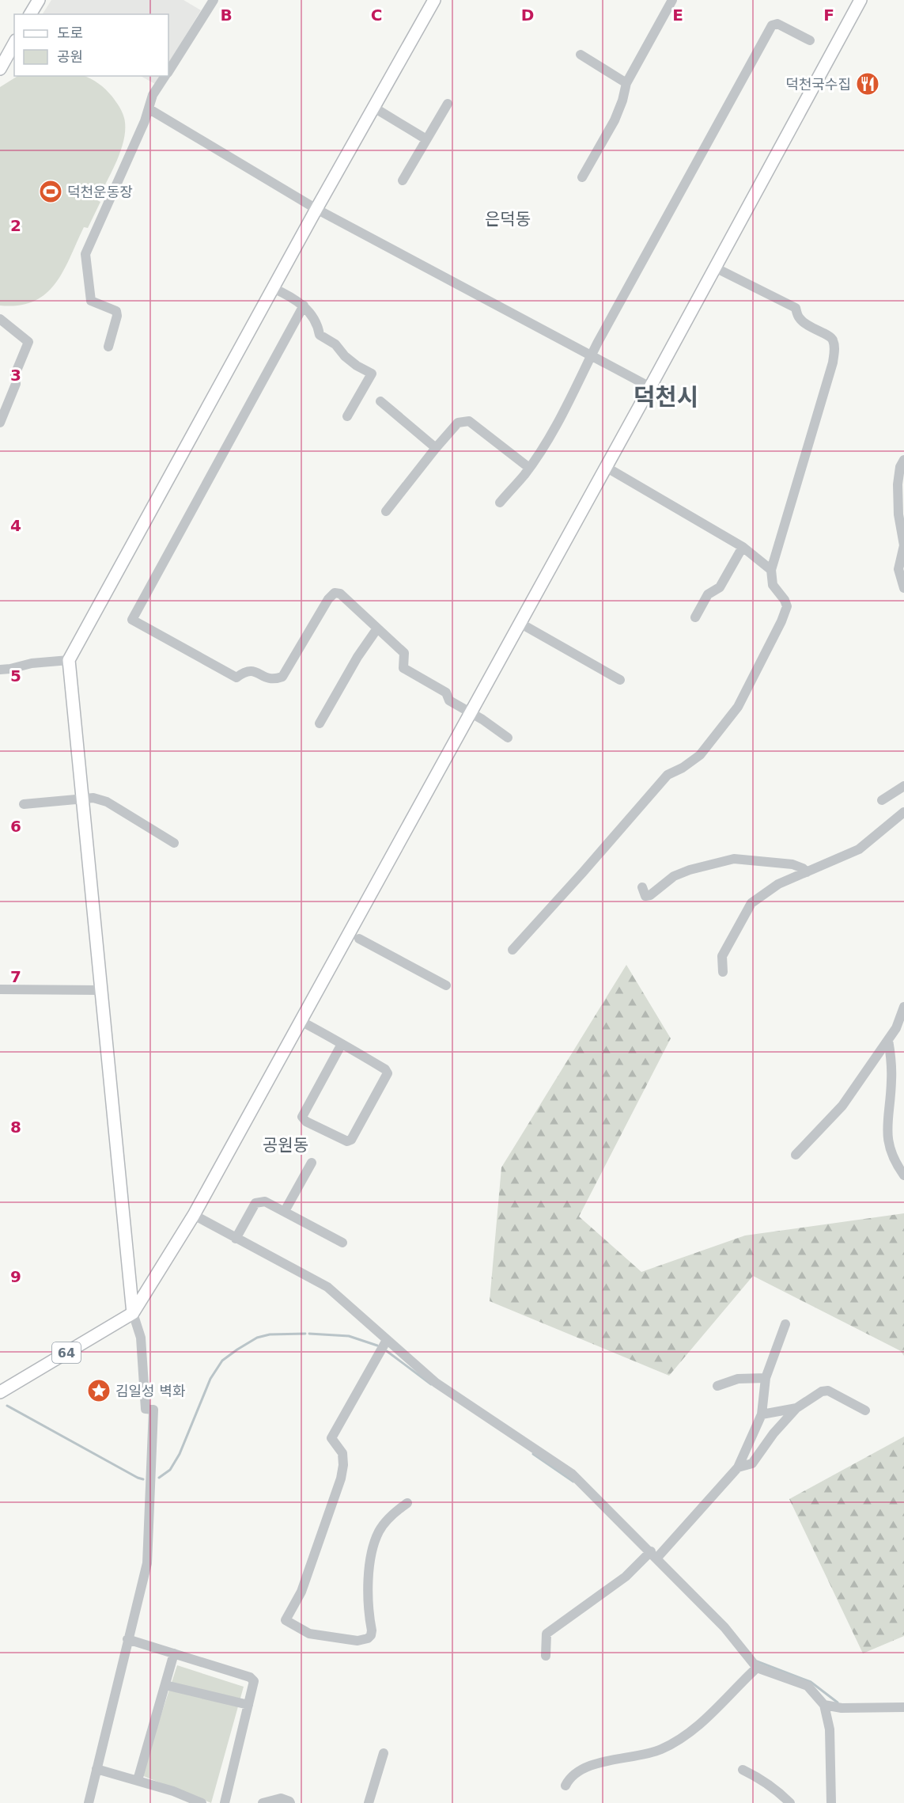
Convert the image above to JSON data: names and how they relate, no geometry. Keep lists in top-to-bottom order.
{
  "streets": {
    "main road": ["64"]
  },
  "districts": ["은덕동", "덕천시", "공원동"],
  "places": {
    "restaurant": ["덕천국수집"],
    "sports": ["덕천운동장"],
    "place": ["김일성 벽화"]
  },
  "legend": ["도로", "공원"],
  "grid": {
    "columns": [
      "B",
      "C",
      "D",
      "E",
      "F"
    ],
    "rows": [
      "2",
      "3",
      "4",
      "5",
      "6",
      "7",
      "8",
      "9"
    ]
  }
}
